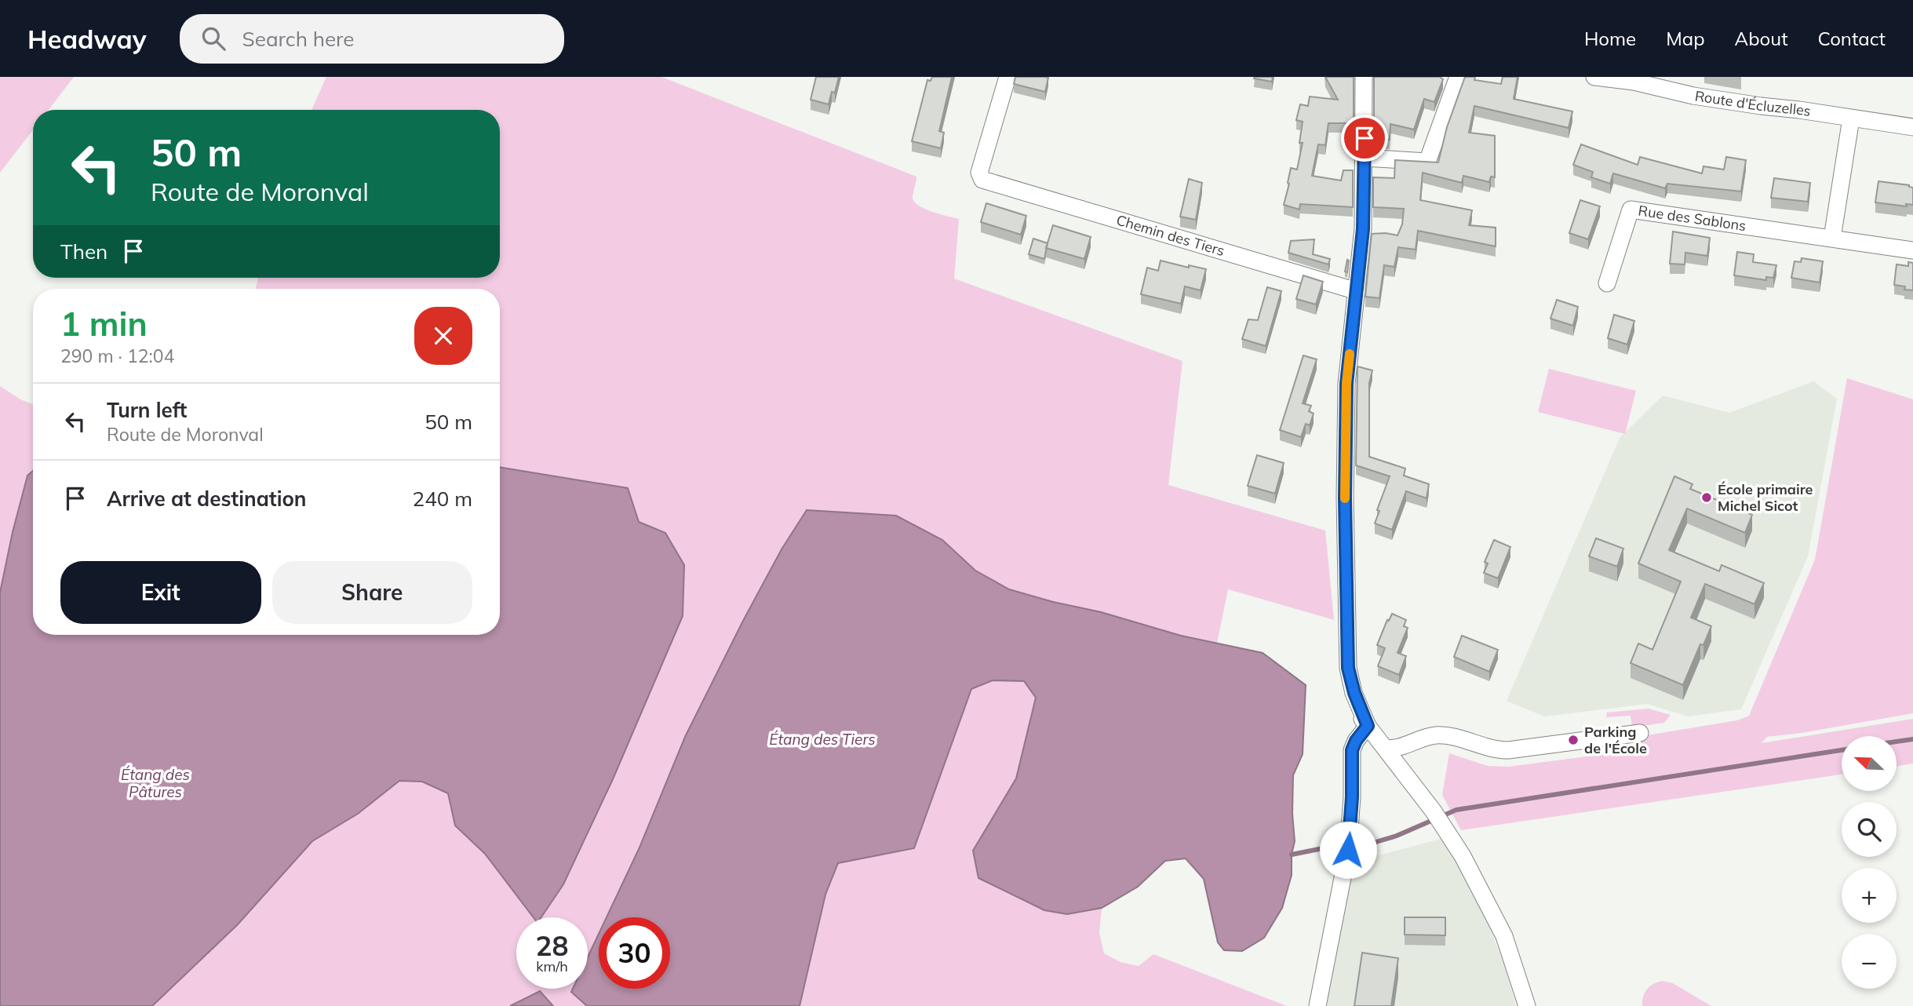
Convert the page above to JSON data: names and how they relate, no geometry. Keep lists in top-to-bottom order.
{
  "streets": {
    "street": ["Route d'Écluzelles", "Rue des Sablons", "Chemin des Tiers"]
  },
  "water": ["Étang des Tiers", "Étang des Pâtures"],
  "places": ["École primaire Michel Sicot", "Parking de l'École"],
  "north": "top left",
  "page": {
    "header": "Headway",
    "search": "Search here",
    "nav": [
      "Home",
      "Map",
      "About",
      "Contact"
    ],
    "turn": ["50 m", "Route de Moronval"],
    "then": "Then",
    "heading": ["1 min", "290 m · 12:04"],
    "list": [
      {
        "name": "Turn left",
        "note": "Route de Moronval",
        "value": "50 m"
      },
      {
        "name": "Arrive at destination",
        "value": "240 m"
      }
    ],
    "buttons": ["Exit", "Share"],
    "map_buttons": ["+", "−"],
    "speed": "28 km/h",
    "limit": "30"
  }
}
